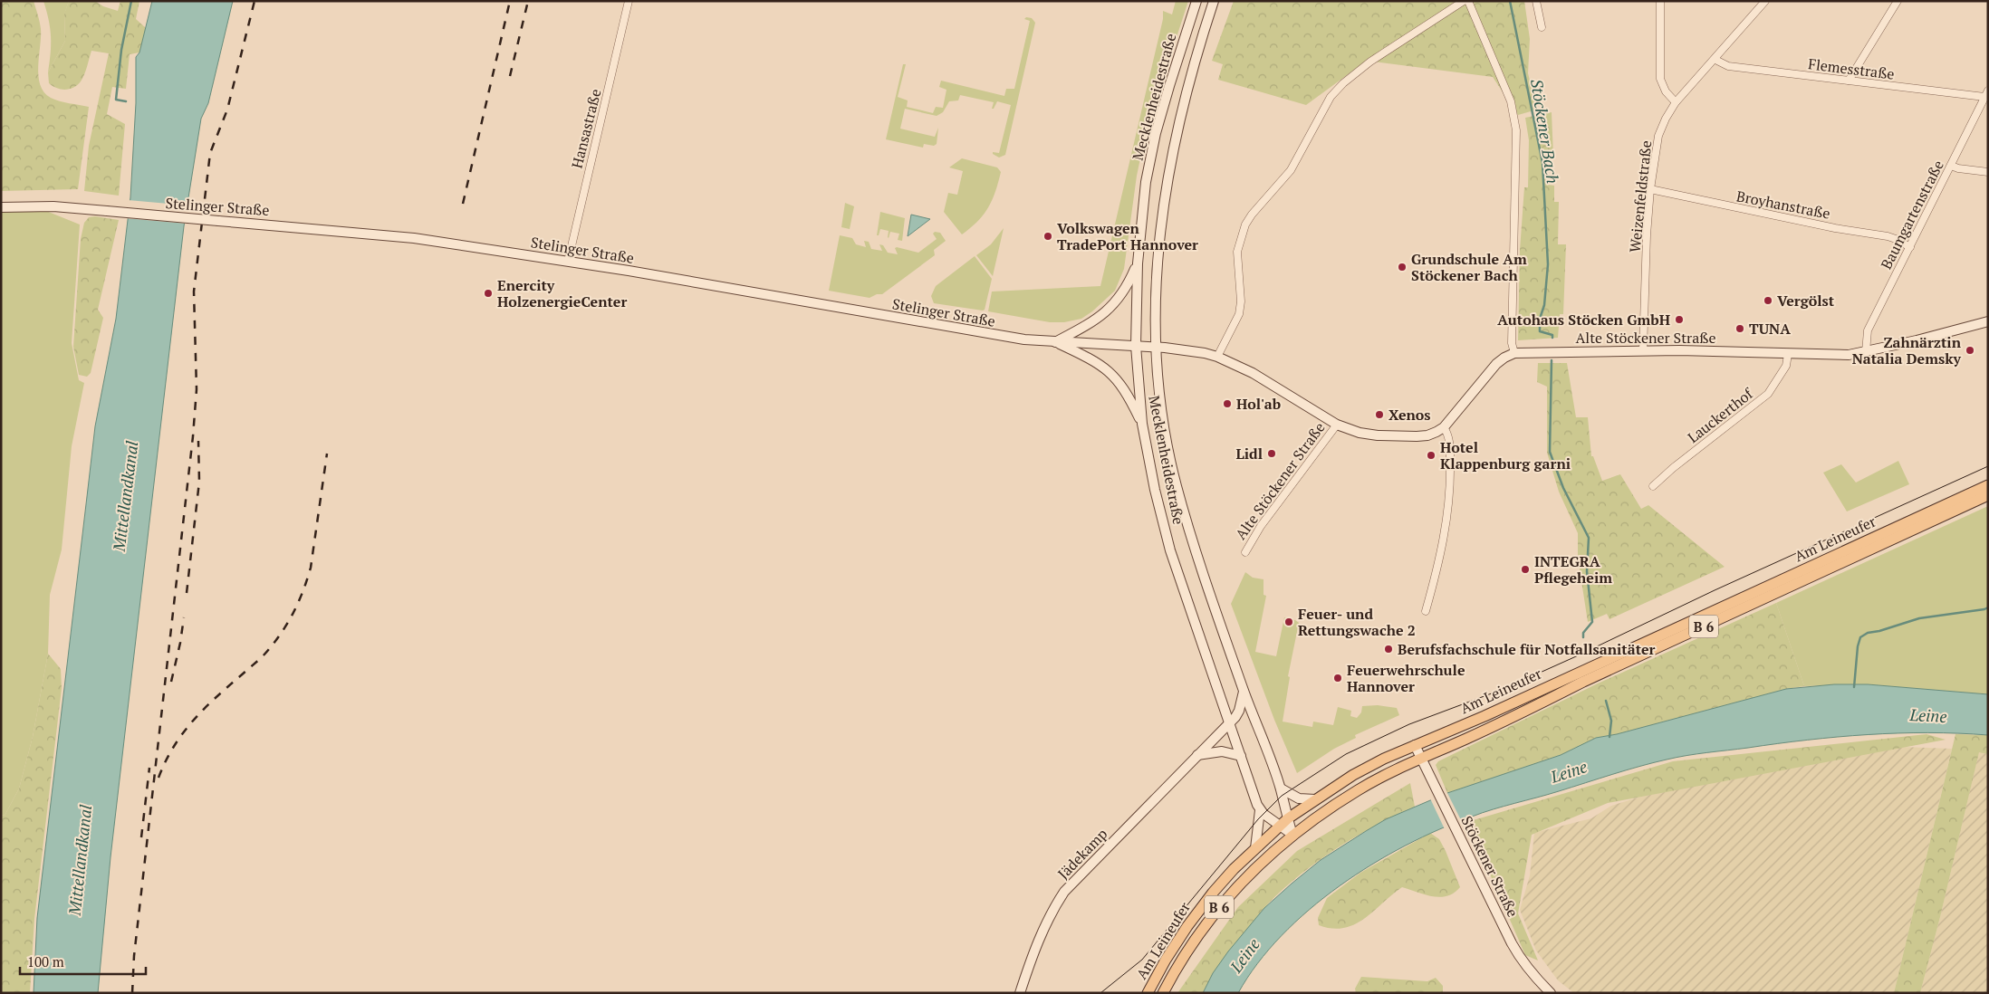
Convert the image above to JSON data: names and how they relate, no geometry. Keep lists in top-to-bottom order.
{
  "streets": {
    "main road": [
      "Mecklenheidestraße",
      "Stelinger Straße",
      "Alte Stöckener Straße",
      "Am Leineufer",
      "B 6",
      "Jädekamp",
      "Stöckener Straße"
    ],
    "street": [
      "Flemesstraße",
      "Hansastraße",
      "Weizenfeldstraße",
      "Broyhanstraße",
      "Baumgartenstraße",
      "Lauckerthof"
    ]
  },
  "crossings": [
    ["Flemesstraße", "Weizenfeldstraße"],
    ["Flemesstraße", "Baumgartenstraße"],
    ["Mecklenheidestraße", "Stelinger Straße"],
    ["Mecklenheidestraße", "Alte Stöckener Straße"],
    ["Mecklenheidestraße", "Am Leineufer"],
    ["Mecklenheidestraße", "Jädekamp"],
    ["Hansastraße", "Stelinger Straße"],
    ["Weizenfeldstraße", "Broyhanstraße"],
    ["Weizenfeldstraße", "Alte Stöckener Straße"],
    ["Broyhanstraße", "Baumgartenstraße"],
    ["Stelinger Straße", "Alte Stöckener Straße"],
    ["Baumgartenstraße", "Alte Stöckener Straße"],
    ["Alte Stöckener Straße", "Lauckerthof"],
    ["Am Leineufer", "Stöckener Straße"]
  ],
  "water": ["Stöckener Bach", "Mittellandkanal", "Leine"],
  "places": [
    "Volkswagen TradePort Hannover",
    "Grundschule Am Stöckener Bach",
    "Enercity HolzenergieCenter",
    "Vergölst",
    "Autohaus Stöcken GmbH",
    "TUNA",
    "Zahnärztin Natalia Demsky",
    "Hol'ab",
    "Xenos",
    "Lidl",
    "Hotel Klappenburg garni",
    "INTEGRA Pflegeheim",
    "Feuer- und Rettungswache 2",
    "Berufsfachschule für Notfallsanitäter",
    "Feuerwehrschule Hannover"
  ],
  "scale_bar": "100 m"
}
